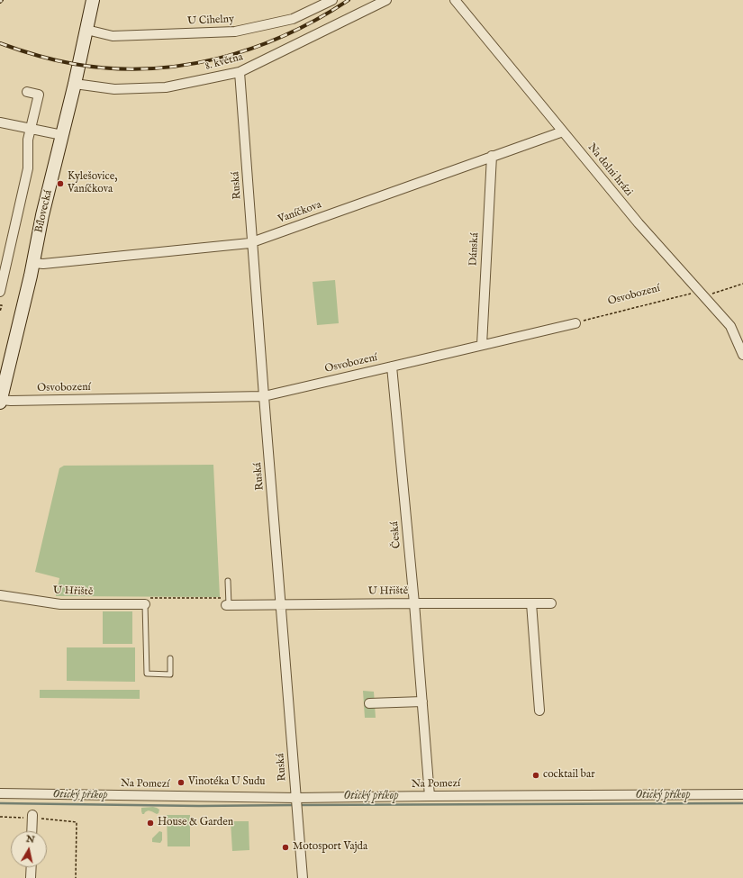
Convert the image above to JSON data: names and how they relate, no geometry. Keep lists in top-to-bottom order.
{
  "streets": {
    "main road": ["Bílovecká"],
    "street": [
      "U Cihelny",
      "8. května",
      "Na dolni hrázi",
      "Ruská",
      "Vaníčkova",
      "Dánská",
      "Osvobození",
      "Česká",
      "U Hřiště",
      "Na Pomezí"
    ]
  },
  "crossings": [
    ["U Cihelny", "Bílovecká"],
    ["8. května", "Ruská"],
    ["8. května", "Bílovecká"],
    ["Na dolni hrázi", "Vaníčkova"],
    ["Na dolni hrázi", "Osvobození"],
    ["Ruská", "Vaníčkova"],
    ["Ruská", "Osvobození"],
    ["Ruská", "U Hřiště"],
    ["Ruská", "Na Pomezí"],
    ["Bílovecká", "Vaníčkova"],
    ["Bílovecká", "Osvobození"],
    ["Vaníčkova", "Dánská"],
    ["Dánská", "Osvobození"],
    ["Osvobození", "Česká"],
    ["Česká", "U Hřiště"],
    ["Česká", "Na Pomezí"]
  ],
  "water": ["Otický příkop"],
  "places": [
    "Kylešovice, Vaníčkova",
    "cocktail bar",
    "Vinotéka U Sudu",
    "House & Garden",
    "Motosport Vajda"
  ],
  "north": "top"
}
